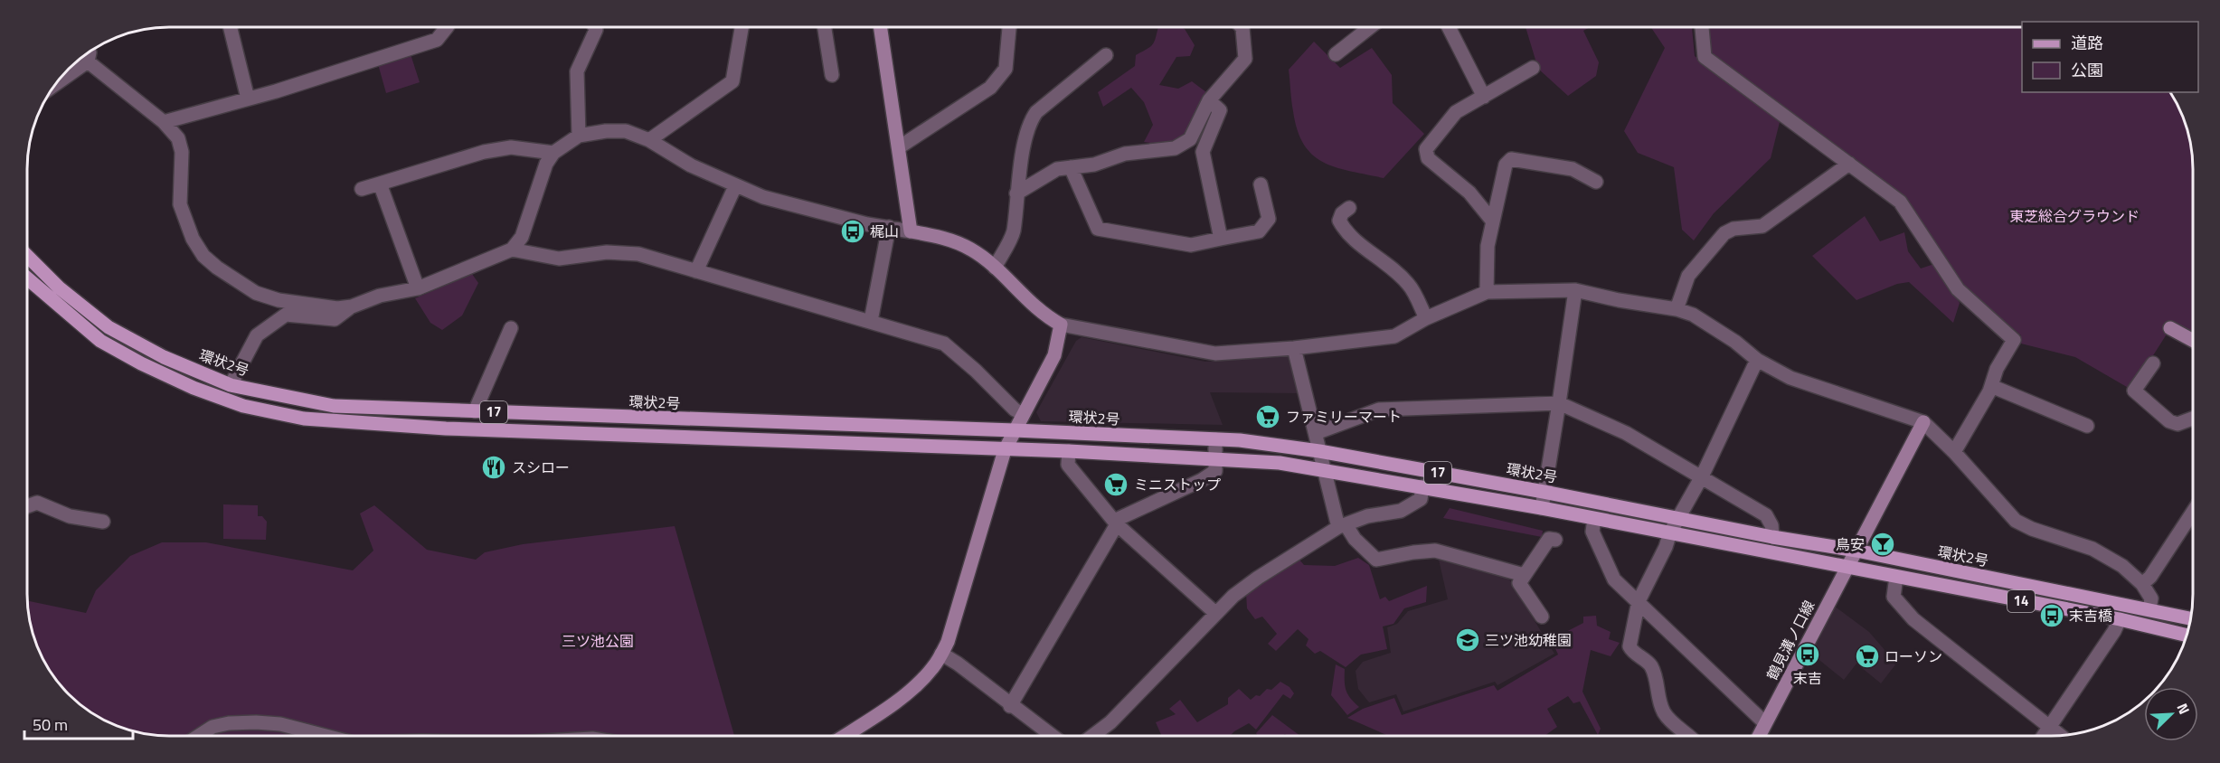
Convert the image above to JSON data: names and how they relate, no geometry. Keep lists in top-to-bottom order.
{
  "streets": {
    "main road": ["環状2号", "17", "14"],
    "street": ["鶴見溝ノ口線"]
  },
  "crossings": [
    ["環状2号", "鶴見溝ノ口線"],
    ["17", "14"],
    ["17", "鶴見溝ノ口線"],
    ["14", "鶴見溝ノ口線"]
  ],
  "parks": ["東芝総合グラウンド", "三ツ池公園"],
  "places": {
    "bus stop": ["梶山", "末吉橋", "末吉"],
    "supermarket": ["ファミリーマート", "ミニストップ", "ローソン"],
    "restaurant": ["スシロー"],
    "bar": ["鳥安"],
    "school or university": ["三ツ池幼稚園"]
  },
  "legend": ["道路", "公園"],
  "scale_bar": "50 m",
  "north": "top right"
}
